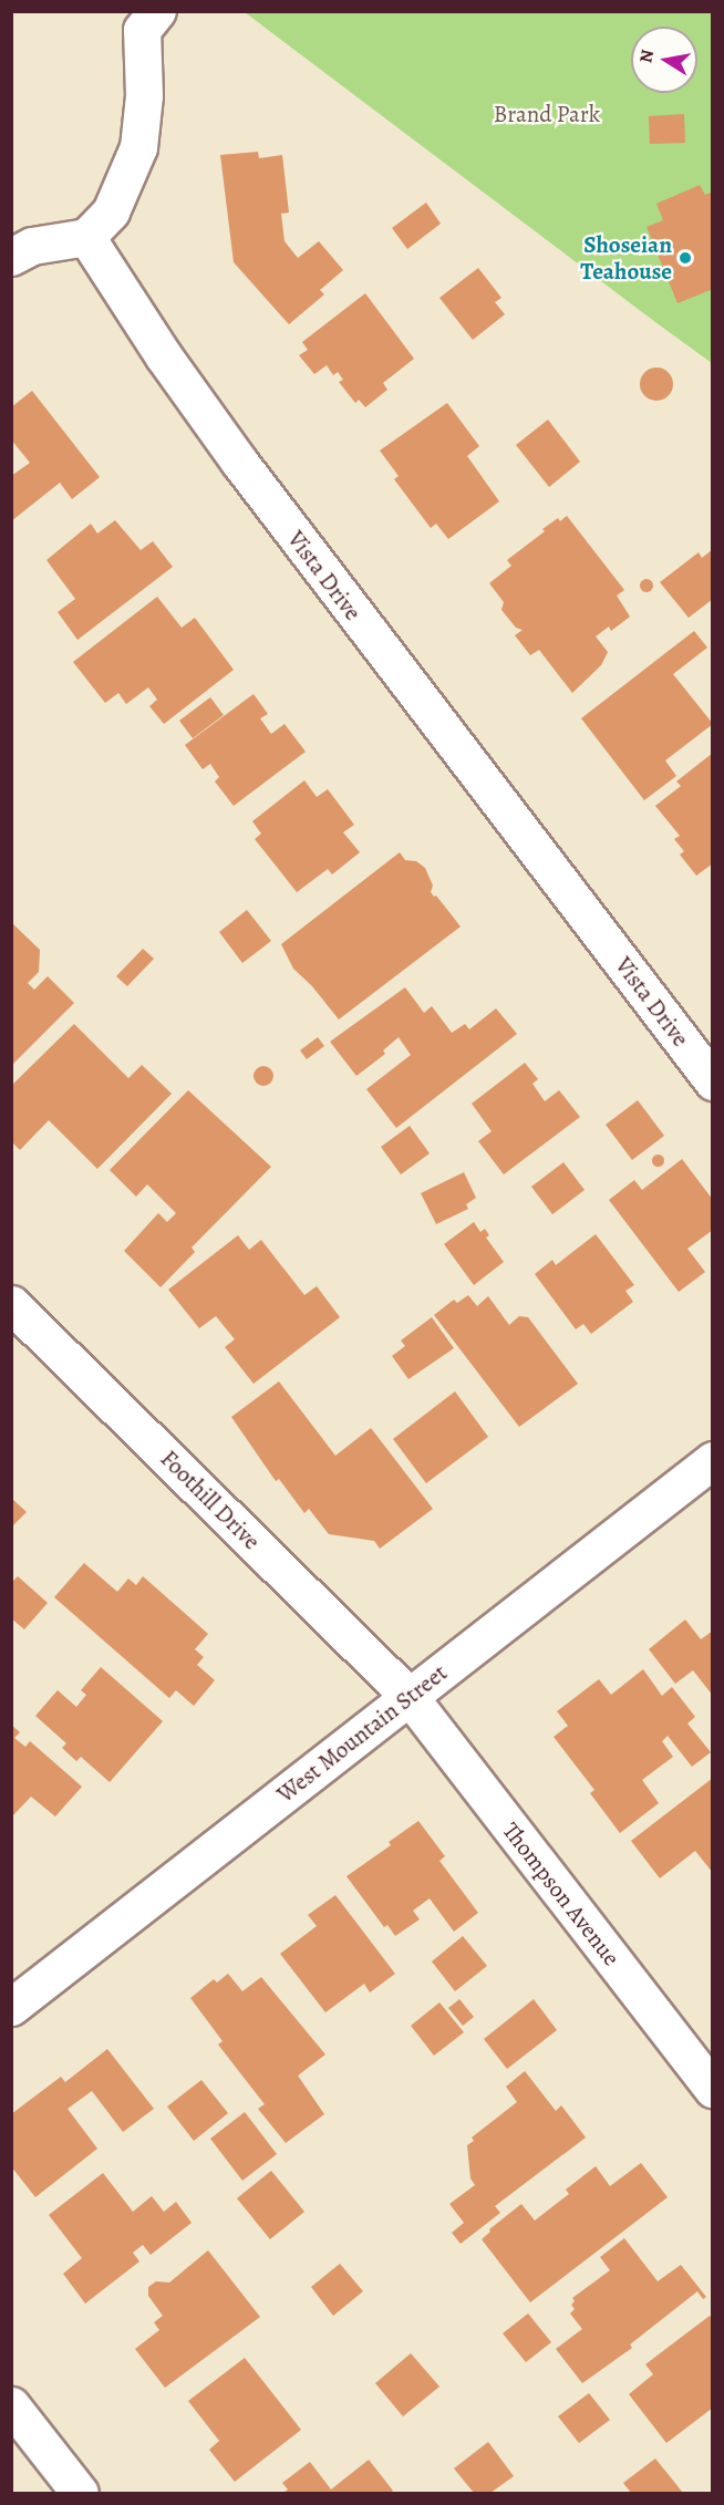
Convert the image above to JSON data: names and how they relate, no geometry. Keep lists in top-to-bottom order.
{
  "streets": {
    "street": [
      "Vista Drive",
      "Foothill Drive",
      "West Mountain Street",
      "Thompson Avenue"
    ]
  },
  "crossings": [
    ["Foothill Drive", "West Mountain Street"],
    ["Foothill Drive", "Thompson Avenue"],
    ["West Mountain Street", "Thompson Avenue"]
  ],
  "parks": ["Brand Park"],
  "places": ["Shoseian Teahouse"],
  "north": "left"
}
